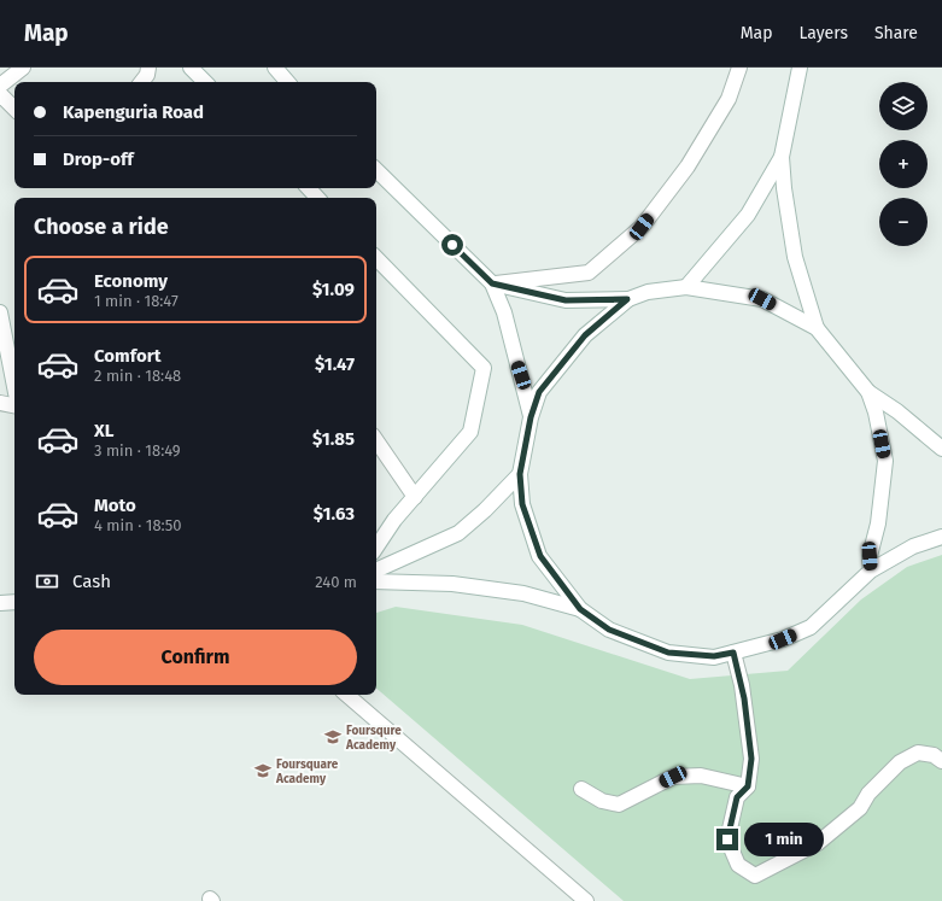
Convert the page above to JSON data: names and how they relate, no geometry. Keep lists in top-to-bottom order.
{
  "places": {
    "school or university": ["Foursqure Academy", "Foursquare Academy"]
  },
  "page": {
    "header": "Map",
    "nav": ["Map", "Layers", "Share"],
    "map_buttons": ["+", "−"],
    "banner": ["Kapenguria Road", "Drop-off"],
    "heading": "Choose a ride",
    "list": [
      {
        "name": "Economy",
        "note": "1 min · 18:47",
        "value": "$1.09"
      },
      {
        "name": "Comfort",
        "note": "2 min · 18:48",
        "value": "$1.47"
      },
      {
        "name": "XL",
        "note": "3 min · 18:49",
        "value": "$1.85"
      },
      {
        "name": "Moto",
        "note": "4 min · 18:50",
        "value": "$1.63"
      }
    ],
    "pay": ["Cash", "240 m"],
    "buttons": "Confirm",
    "bubble": "1 min"
  }
}
